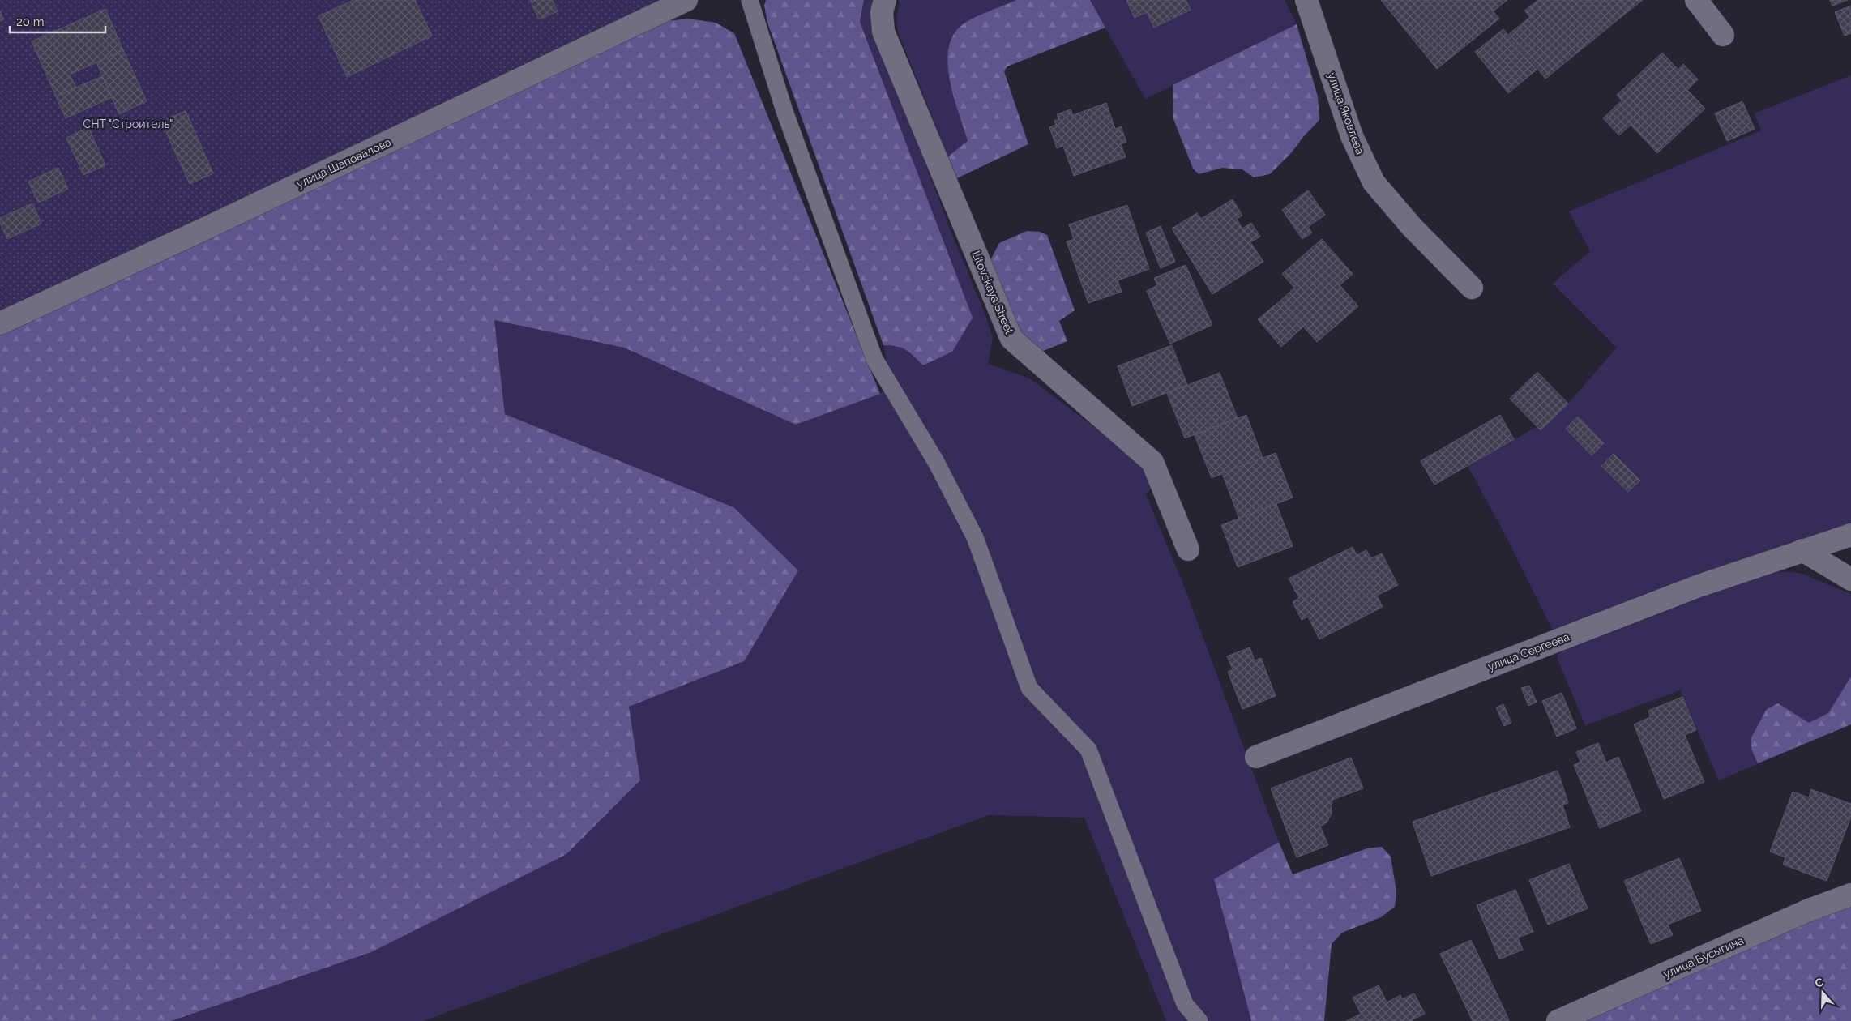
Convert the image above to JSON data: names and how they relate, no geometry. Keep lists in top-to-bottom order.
{
  "streets": {
    "street": [
      "улица Яковлева",
      "улица Шаповалова",
      "Litovskaya Street",
      "улица Сергеева",
      "улица Бусыгина"
    ]
  },
  "parks": ["СНТ \"Строитель\""],
  "scale_bar": "20 m",
  "north": "top"
}
